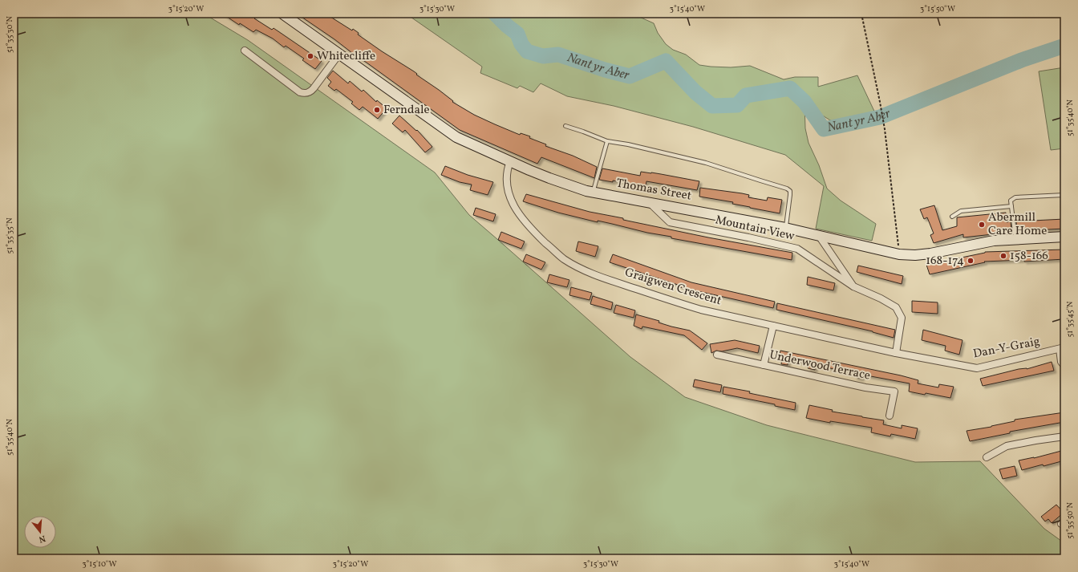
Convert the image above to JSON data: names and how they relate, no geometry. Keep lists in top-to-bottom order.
{
  "streets": {
    "main road": ["Thomas Street"],
    "street": [
      "Mountain View",
      "Graigwen Crescent",
      "Dan-Y-Graig",
      "Underwood Terrace"
    ]
  },
  "crossings": [
    ["Thomas Street", "Mountain View"],
    ["Thomas Street", "Graigwen Crescent"],
    ["Mountain View", "Graigwen Crescent"],
    ["Mountain View", "Dan-Y-Graig"],
    ["Graigwen Crescent", "Dan-Y-Graig"]
  ],
  "water": ["Nant yr Aber"],
  "places": [
    "Whitecliffe",
    "Ferndale",
    "Abermill Care Home",
    "158-166",
    "168-174"
  ],
  "north": "bottom",
  "coordinates": [
    "3°15'20\"W",
    "3°15'30\"W",
    "3°15'40\"W",
    "3°15'50\"W",
    "51°35'30\"N",
    "51°35'40\"N",
    "51°35'35\"N",
    "51°35'45\"N",
    "51°35'50\"N",
    "3°15'10\"W"
  ]
}
